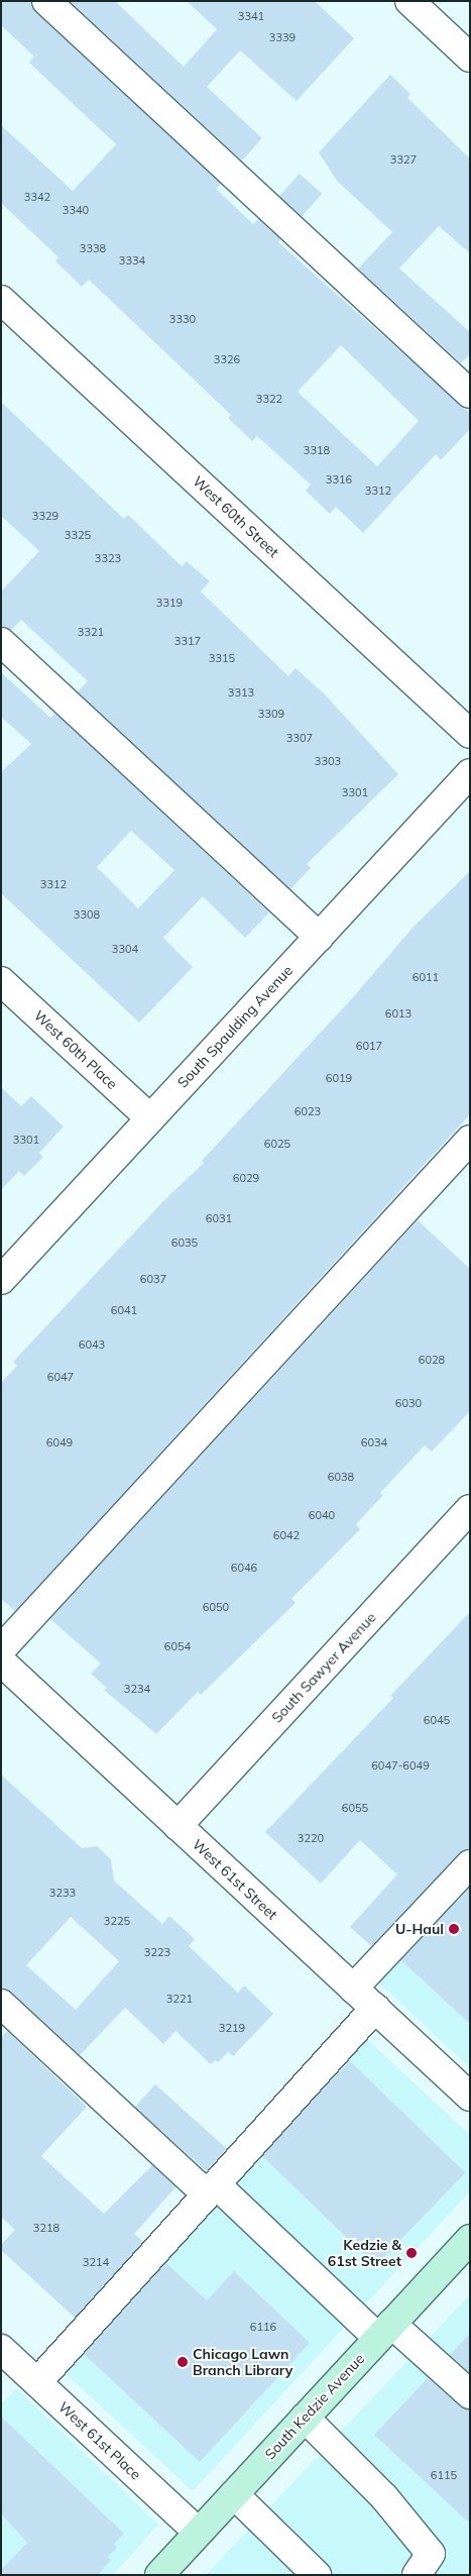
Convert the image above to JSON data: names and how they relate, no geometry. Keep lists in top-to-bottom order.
{
  "streets": {
    "main road": ["South Kedzie Avenue"],
    "street": [
      "West 60th Street",
      "South Spaulding Avenue",
      "West 60th Place",
      "South Sawyer Avenue",
      "West 61st Street",
      "West 61st Place"
    ]
  },
  "crossings": [
    ["South Spaulding Avenue", "West 60th Place"],
    ["South Sawyer Avenue", "West 61st Street"],
    ["South Kedzie Avenue", "West 61st Place"]
  ],
  "places": ["U-Haul", "Kedzie & 61st Street", "Chicago Lawn Branch Library"],
  "house_numbers": [
    "3341",
    "3339",
    "3327",
    "3342",
    "3340",
    "3338",
    "3334",
    "3330",
    "3326",
    "3322",
    "3318",
    "3316",
    "3312",
    "3329",
    "3325",
    "3323",
    "3319",
    "3321",
    "3317",
    "3315",
    "3313",
    "3309",
    "3307",
    "3303",
    "3301",
    "3312",
    "3308",
    "3304",
    "6011",
    "6013",
    "6017",
    "6019",
    "6023",
    "3301",
    "6025",
    "6029",
    "6031",
    "6035",
    "6037",
    "6041",
    "6043",
    "6028",
    "6047",
    "6030",
    "6049",
    "6034",
    "6038",
    "6040",
    "6042",
    "6046",
    "6050",
    "6054",
    "3234",
    "6045",
    "6047-6049",
    "6055",
    "3220",
    "3233",
    "3225",
    "3223",
    "3221",
    "3219",
    "3218",
    "3214",
    "6116",
    "6115"
  ]
}
